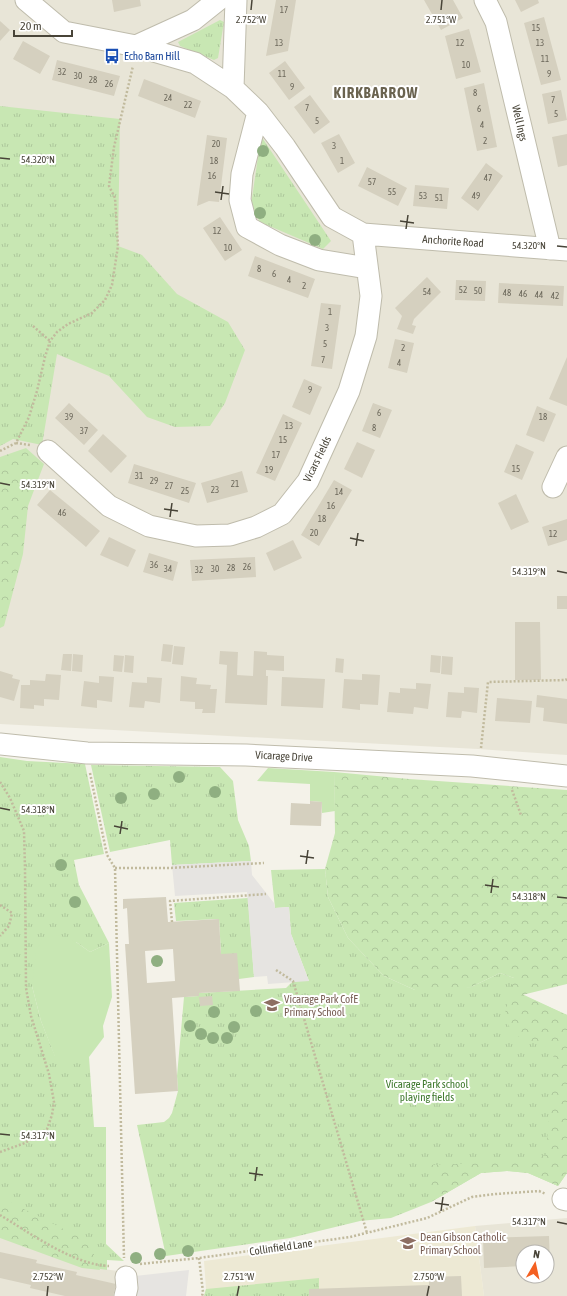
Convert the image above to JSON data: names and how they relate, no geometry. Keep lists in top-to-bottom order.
{
  "streets": {
    "street": [
      "Well Ings",
      "Anchorite Road",
      "Vicars Fields",
      "Vicarage Drive"
    ],
    "path": ["Collinfield Lane"]
  },
  "crossings": [
    ["Well Ings", "Anchorite Road"],
    ["Anchorite Road", "Vicars Fields"]
  ],
  "districts": ["KIRKBARROW"],
  "parks": ["Vicarage Park school playing fields"],
  "places": {
    "bus stop": ["Echo Barn Hill"],
    "school or university": ["Vicarage Park CofE Primary School", "Dean Gibson Catholic Primary School"]
  },
  "house_numbers": [
    "17",
    "15",
    "13",
    "12",
    "13",
    "11",
    "10",
    "32",
    "11",
    "9",
    "30",
    "28",
    "26",
    "9",
    "8",
    "24",
    "7",
    "22",
    "7",
    "6",
    "5",
    "5",
    "4",
    "2",
    "20",
    "3",
    "18",
    "1",
    "16",
    "47",
    "57",
    "55",
    "53",
    "49",
    "51",
    "12",
    "10",
    "8",
    "6",
    "4",
    "2",
    "52",
    "50",
    "54",
    "48",
    "46",
    "44",
    "42",
    "1",
    "3",
    "5",
    "2",
    "7",
    "4",
    "9",
    "6",
    "39",
    "18",
    "13",
    "8",
    "37",
    "15",
    "17",
    "15",
    "19",
    "31",
    "29",
    "21",
    "27",
    "23",
    "25",
    "14",
    "16",
    "46",
    "18",
    "20",
    "12",
    "36",
    "26",
    "28",
    "34",
    "30",
    "32"
  ],
  "scale_bar": "20 m",
  "north": "top",
  "coordinates": [
    "2.752°W",
    "2.751°W",
    "54.320°N",
    "54.319°N",
    "54.318°N",
    "54.317°N",
    "2.750°W"
  ]
}
